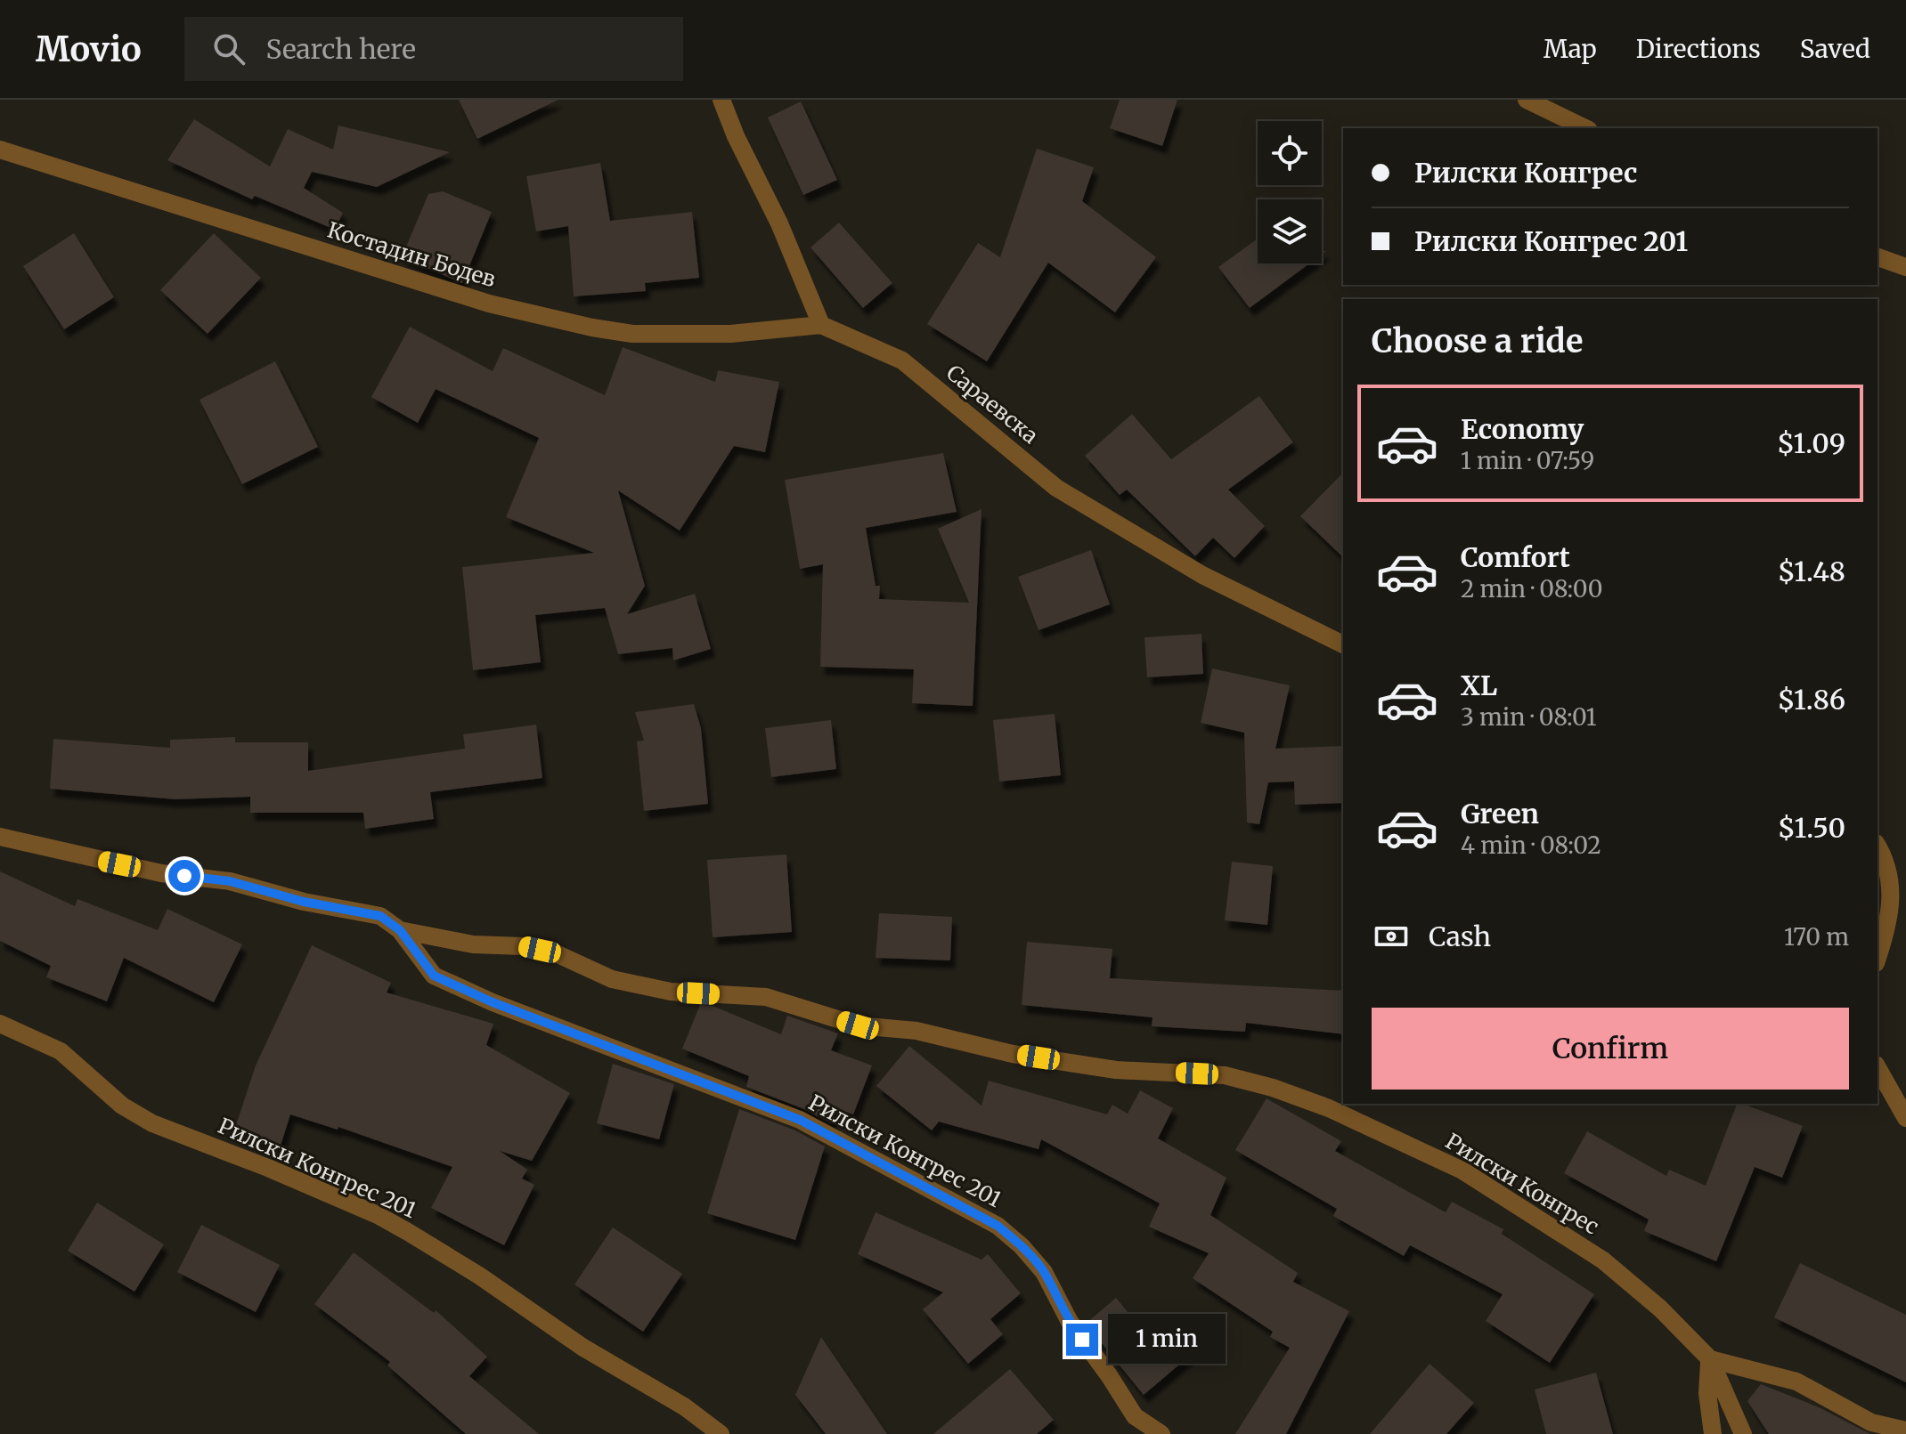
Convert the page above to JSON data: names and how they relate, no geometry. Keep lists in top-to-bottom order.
{
  "streets": {
    "street": [
      "Костадин Бодев",
      "Сараевска",
      "Рилски Конгрес 201",
      "Рилски Конгрес"
    ]
  },
  "crossings": [
    ["Костадин Бодев", "Сараевска"],
    ["Рилски Конгрес 201", "Рилски Конгрес"]
  ],
  "page": {
    "header": "Movio",
    "search": "Search here",
    "nav": ["Map", "Directions", "Saved"],
    "banner": ["Рилски Конгрес", "Рилски Конгрес 201"],
    "heading": "Choose a ride",
    "list": [
      {
        "name": "Economy",
        "note": "1 min · 07:59",
        "value": "$1.09"
      },
      {
        "name": "Comfort",
        "note": "2 min · 08:00",
        "value": "$1.48"
      },
      {
        "name": "XL",
        "note": "3 min · 08:01",
        "value": "$1.86"
      },
      {
        "name": "Green",
        "note": "4 min · 08:02",
        "value": "$1.50"
      }
    ],
    "pay": ["Cash", "170 m"],
    "buttons": "Confirm",
    "bubble": "1 min"
  }
}
